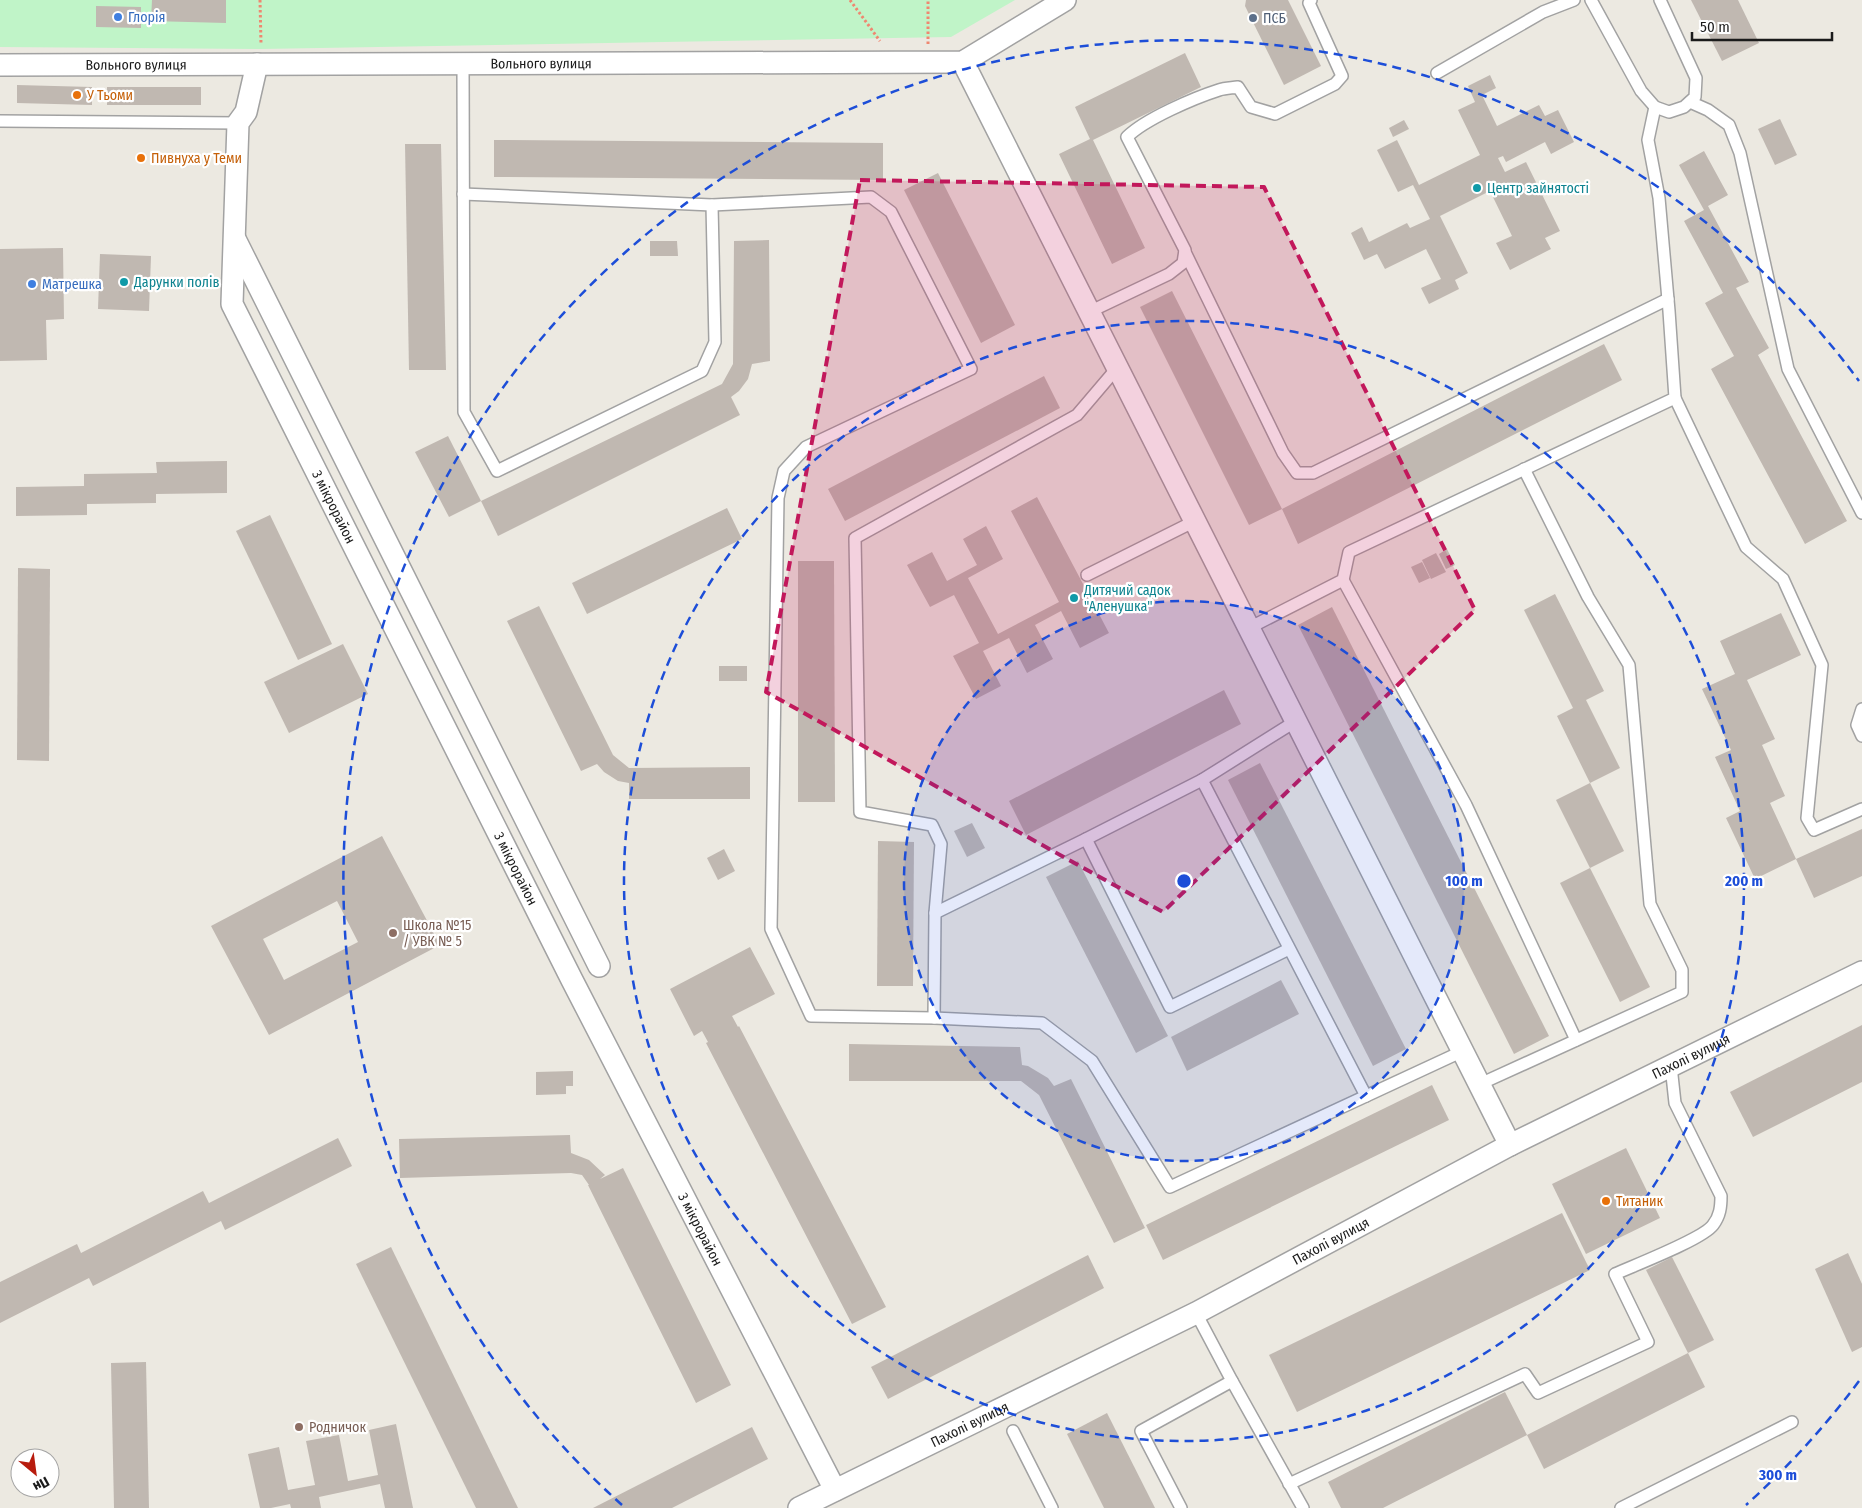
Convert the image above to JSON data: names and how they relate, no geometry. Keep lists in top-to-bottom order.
{
  "streets": {
    "street": ["Вольного вулиця", "3 мікрорайон", "Пахолі вулиця"]
  },
  "crossings": [
    ["Вольного вулиця", "3 мікрорайон"],
    ["3 мікрорайон", "Пахолі вулиця"]
  ],
  "places": [
    "Глорія",
    "ПСБ",
    "У Тьоми",
    "Пивнуха у Теми",
    "Центр зайнятості",
    "Дарунки полів",
    "Матрешка",
    "Дитячий садок \"Аленушка\"",
    "Школа №15 / УВК № 5",
    "Титаник",
    "Родничок"
  ],
  "scale_bar": "50 m",
  "north": "bottom right",
  "rings": ["100 m", "200 m", "300 m"]
}
